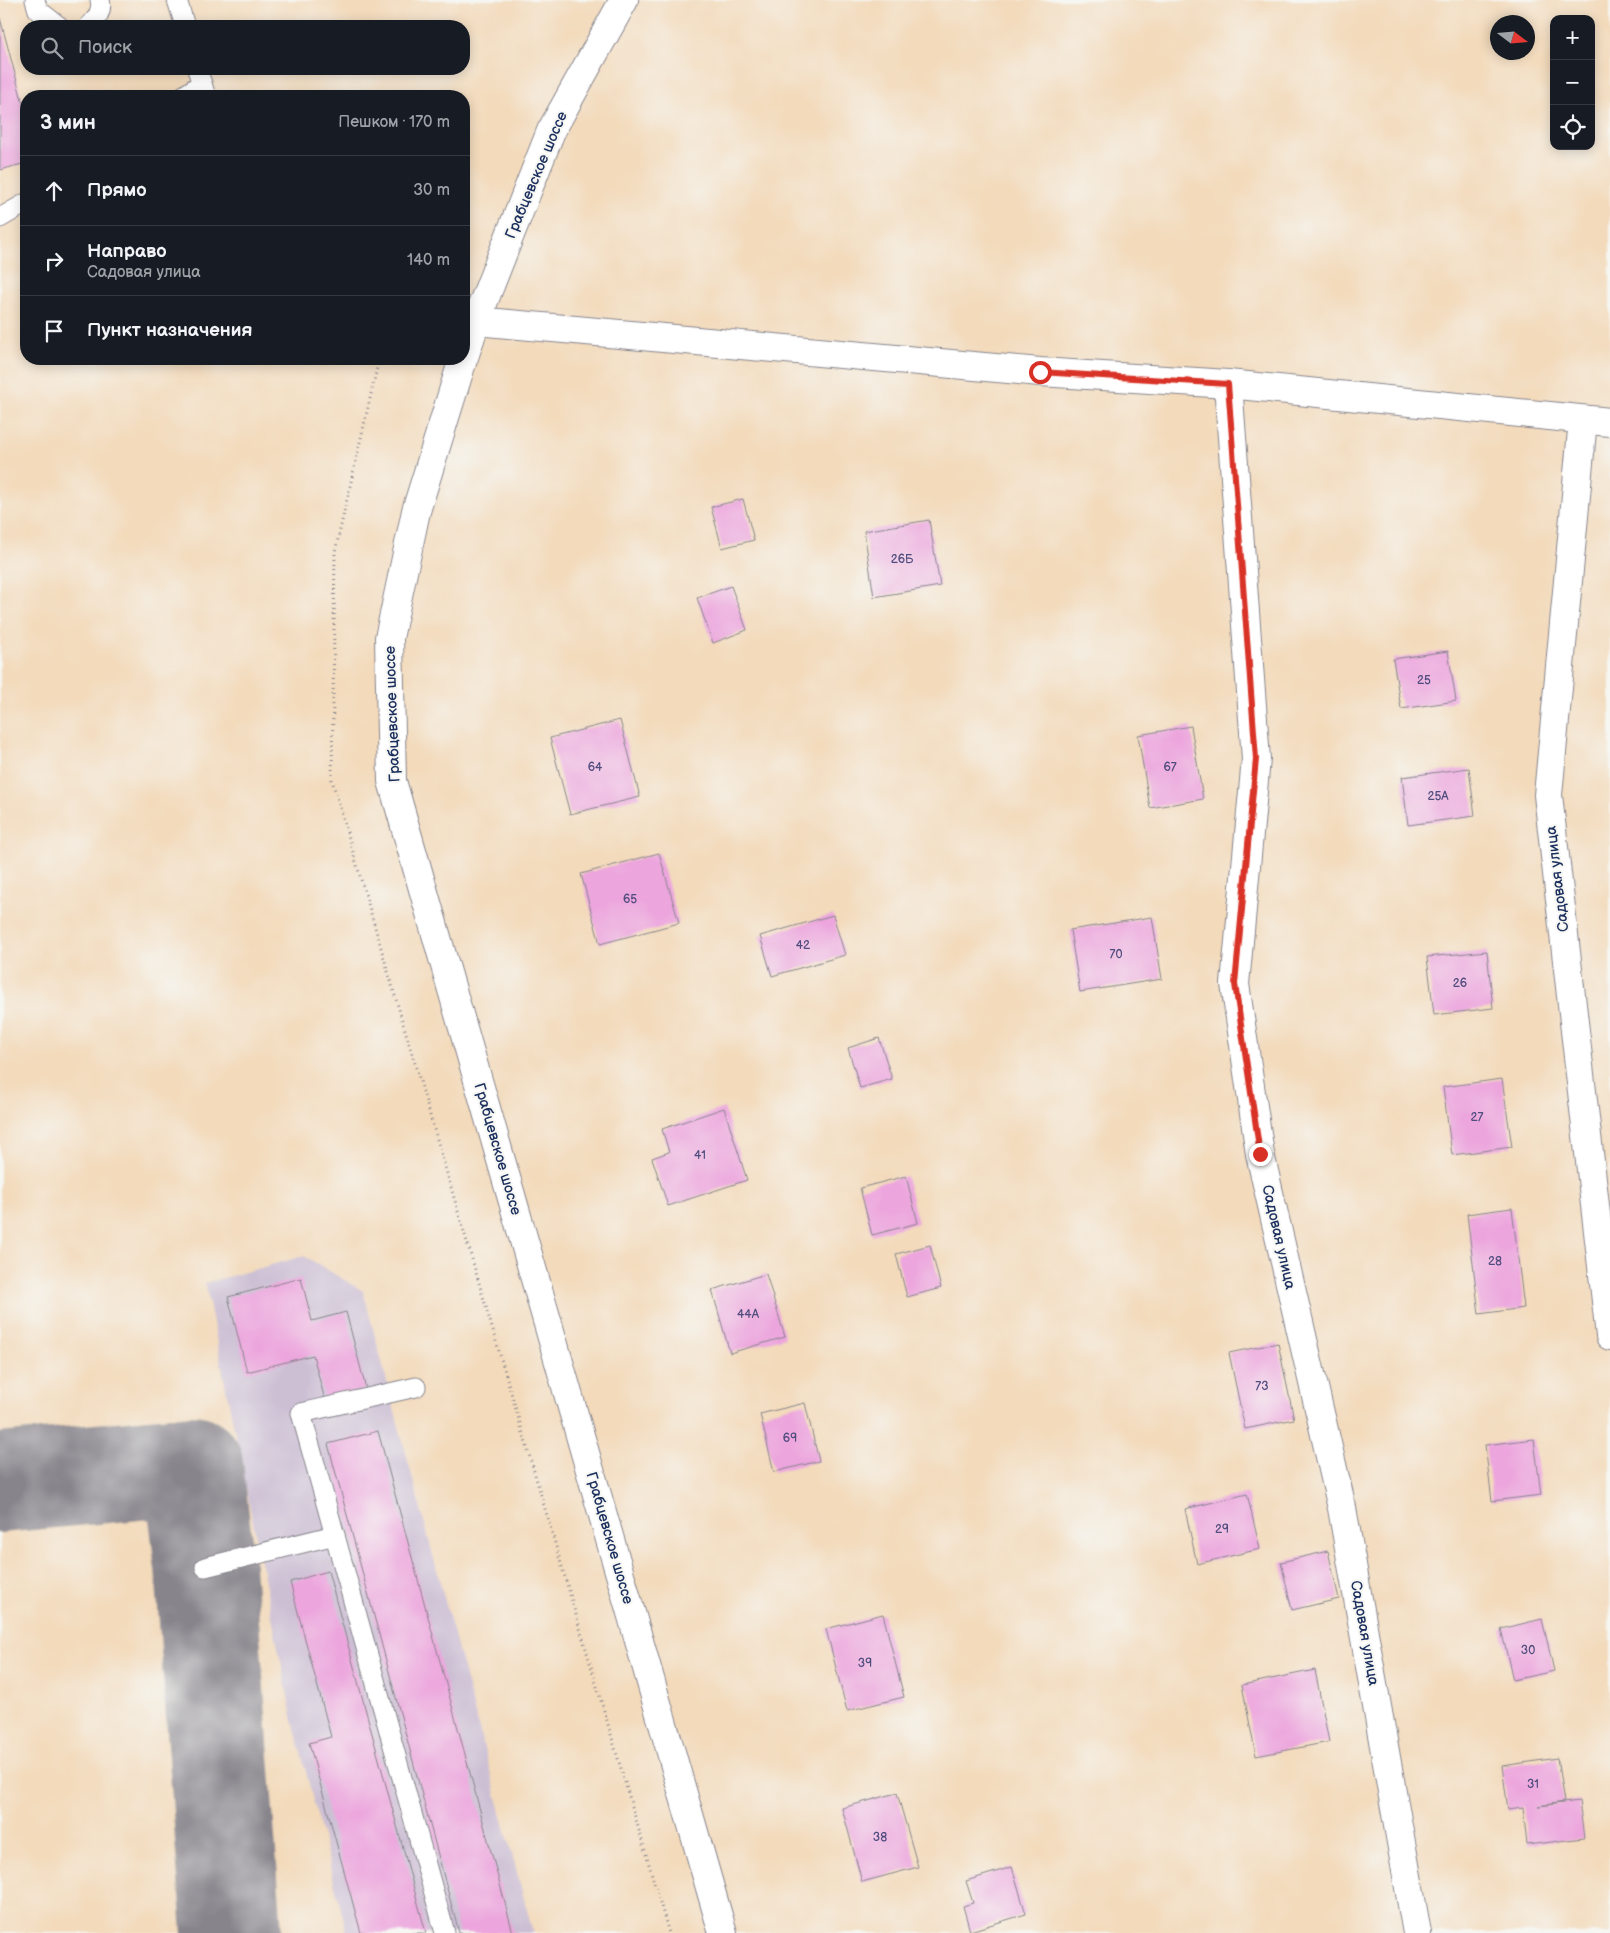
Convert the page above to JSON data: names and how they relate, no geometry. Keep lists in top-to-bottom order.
{
  "streets": {
    "street": ["Грабцевское шоссе", "Садовая улица"]
  },
  "house_numbers": [
    "26Б",
    "25",
    "64",
    "67",
    "25А",
    "65",
    "42",
    "70",
    "26",
    "27",
    "41",
    "28",
    "44А",
    "73",
    "69",
    "29",
    "30",
    "39",
    "31",
    "38"
  ],
  "north": "right",
  "page": {
    "map_buttons": ["+", "−"],
    "search": "Поиск",
    "heading": ["3 мин", "Пешком · 170 m"],
    "list": [
      ["Прямо", "30 m"],
      ["Направо", "Садовая улица", "140 m"],
      "Пункт назначения"
    ]
  }
}
